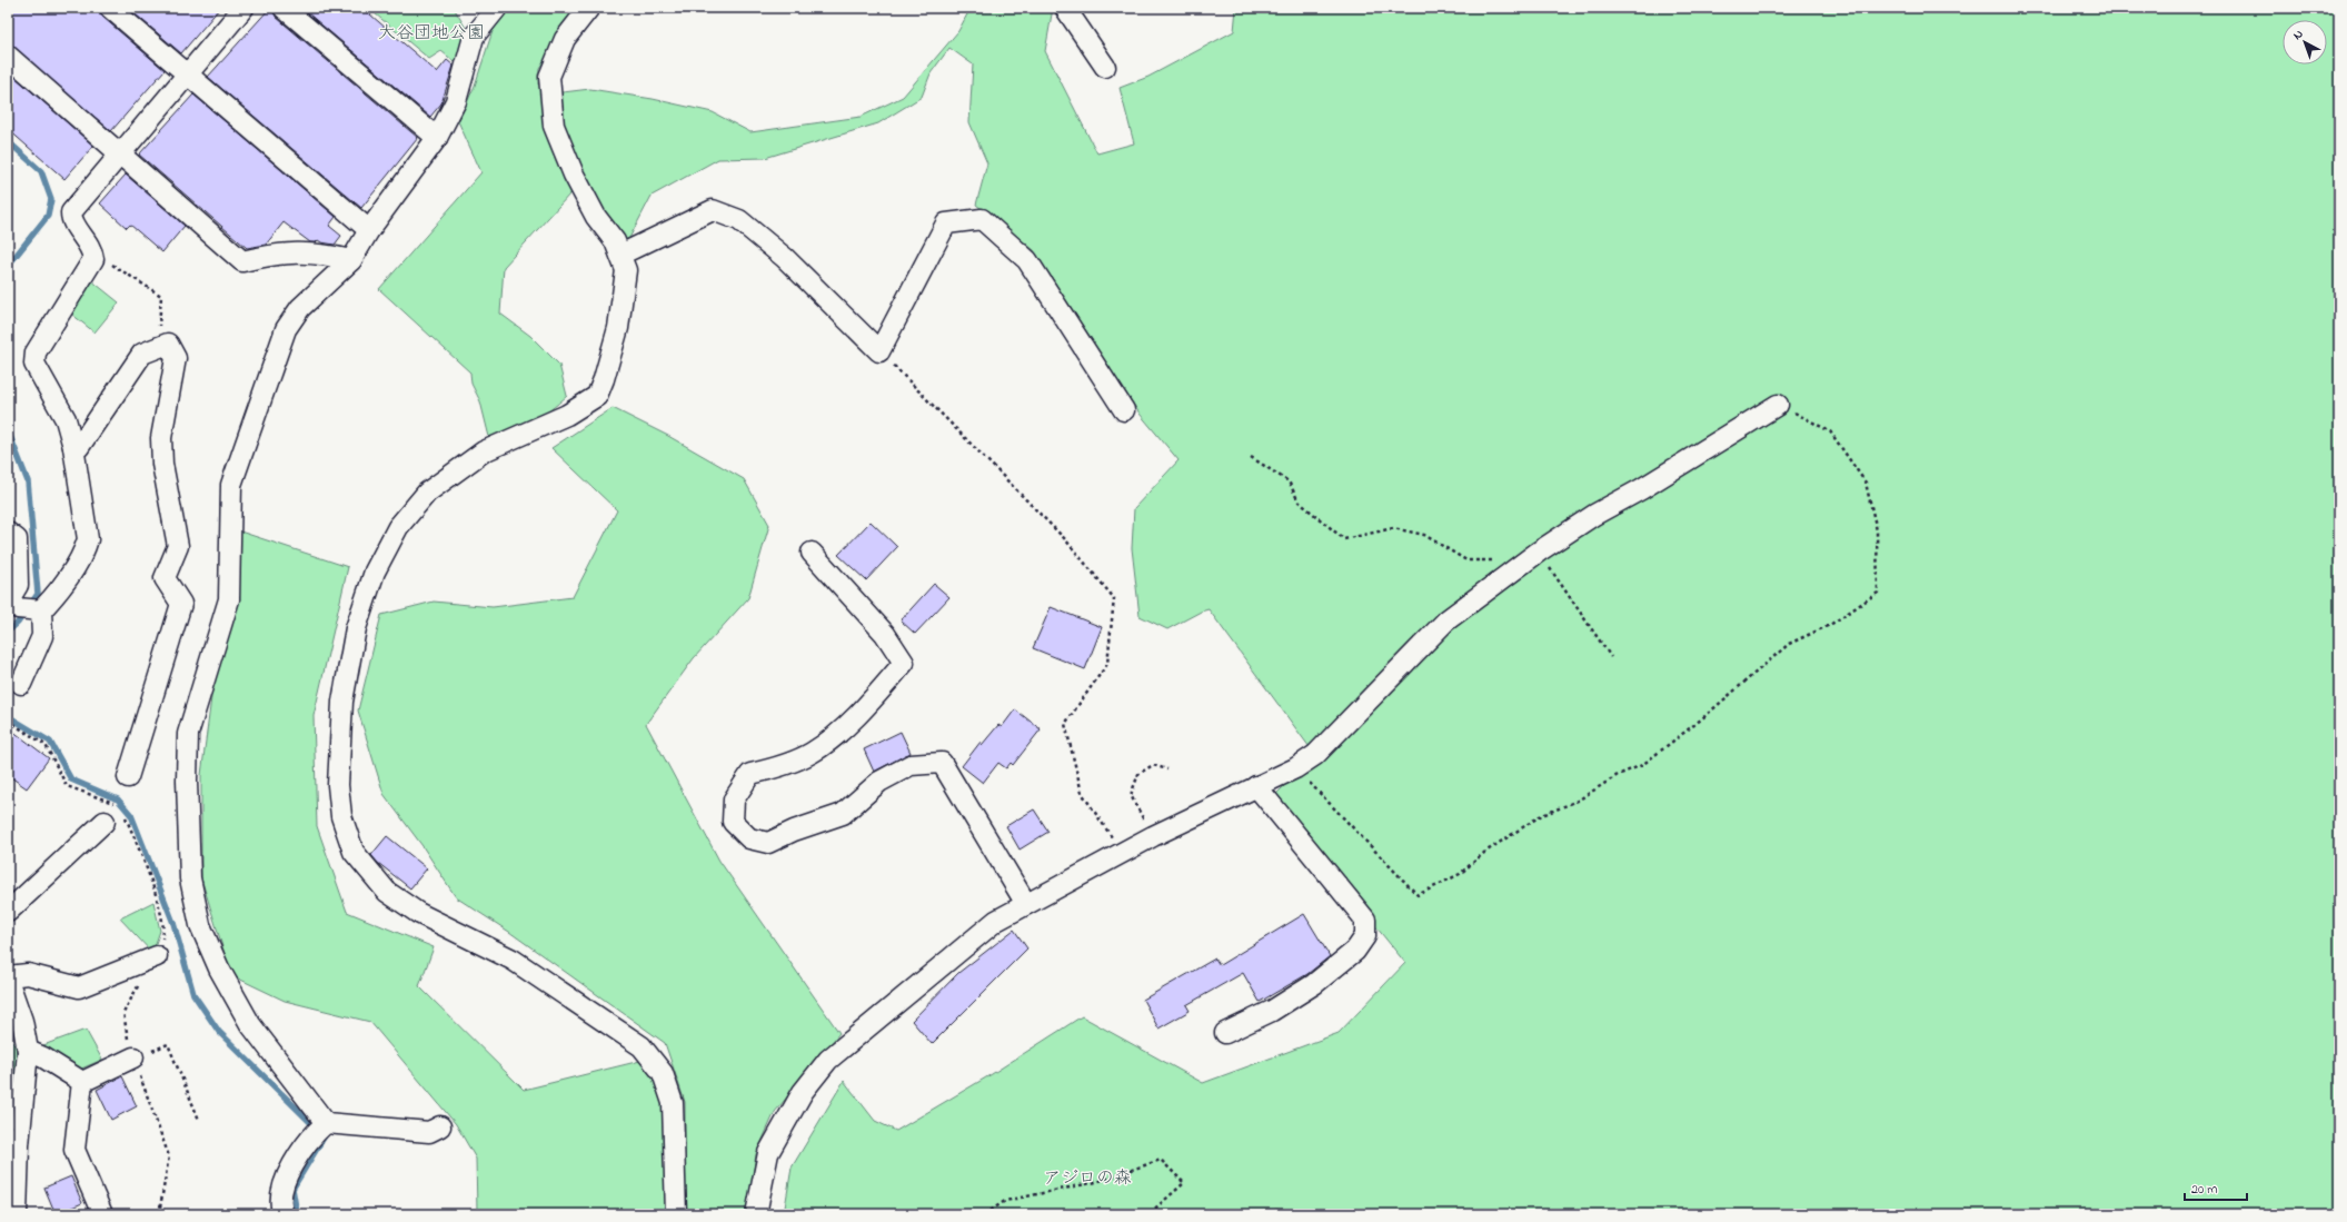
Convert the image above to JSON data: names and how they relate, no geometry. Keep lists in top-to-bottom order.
{
  "parks": ["大谷団地公園", "アジロの森"],
  "scale_bar": "20 m",
  "north": "top left"
}
